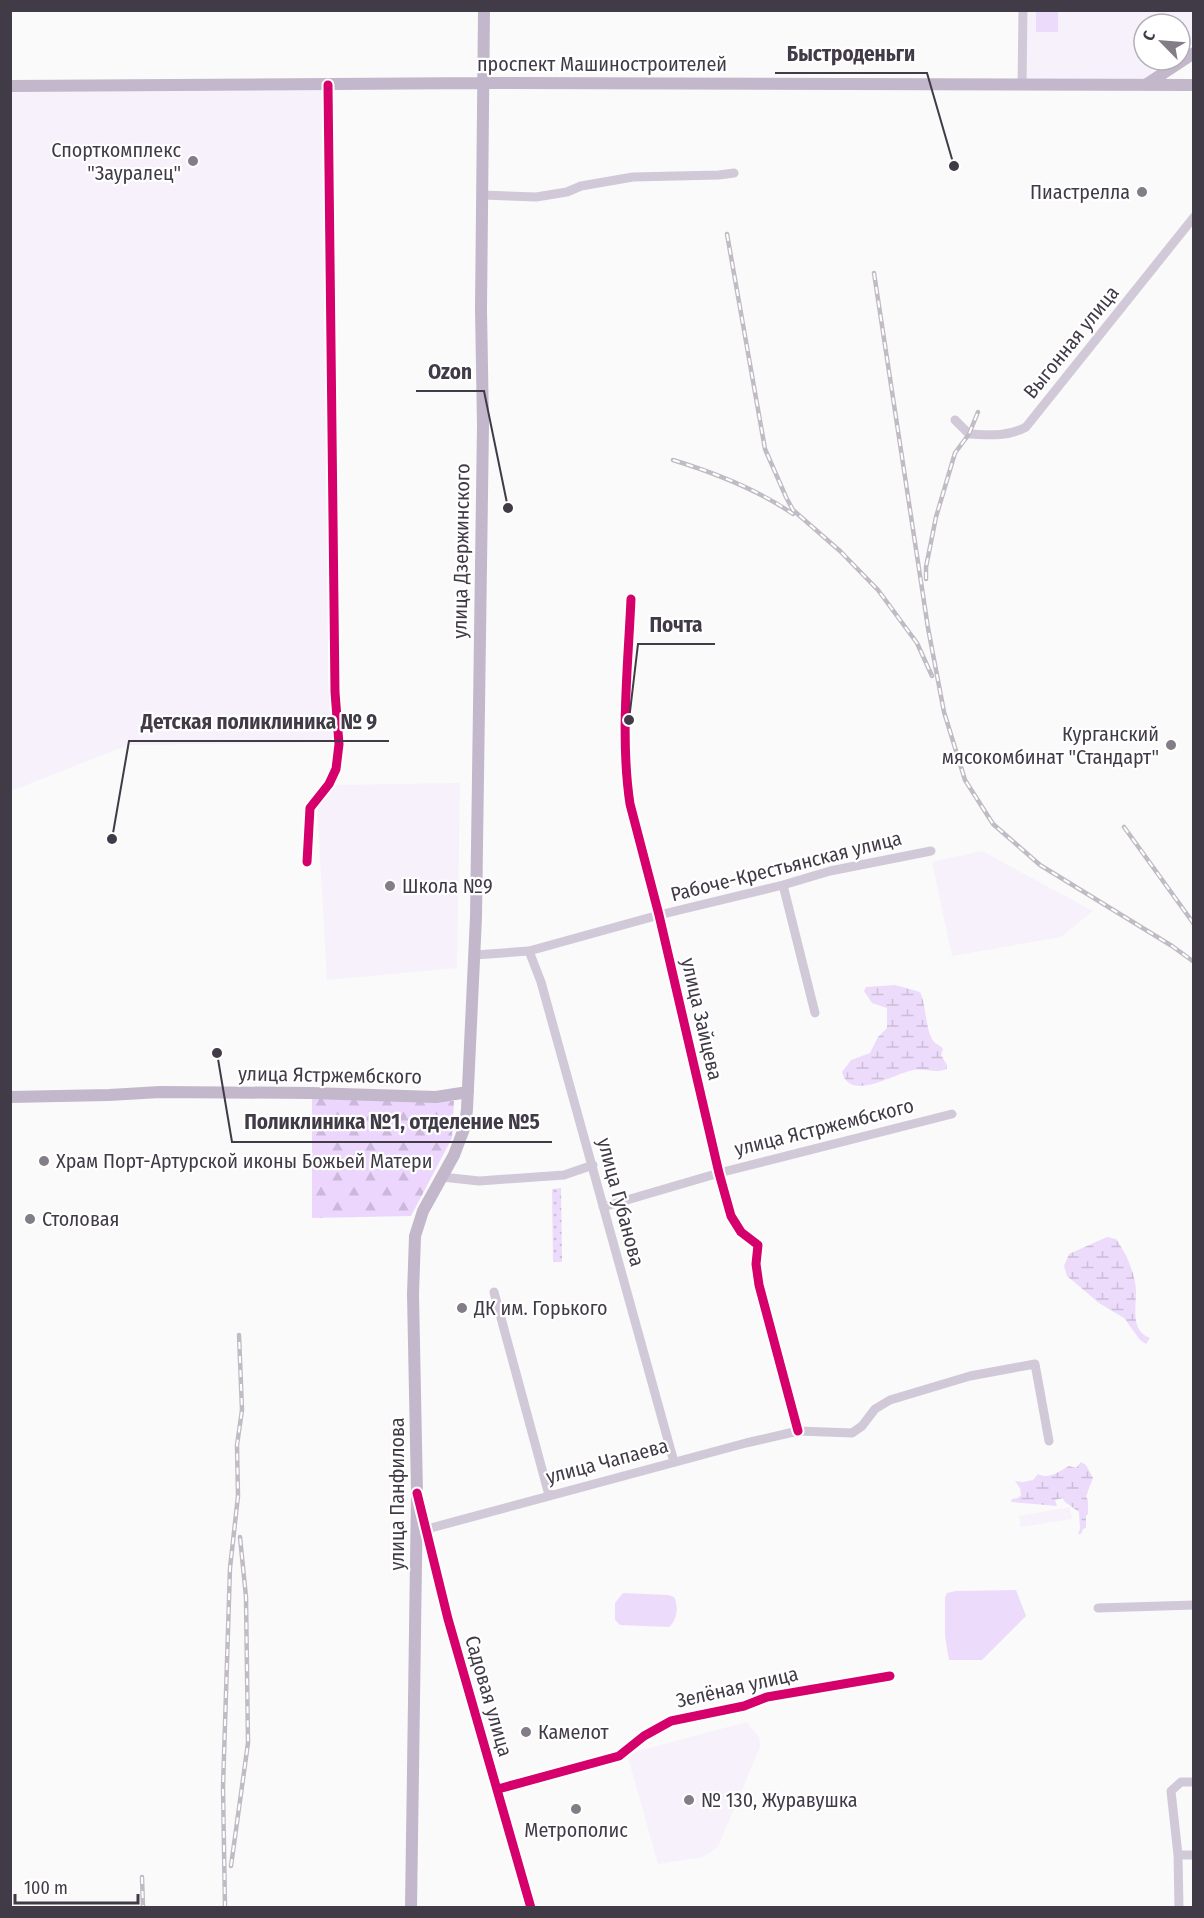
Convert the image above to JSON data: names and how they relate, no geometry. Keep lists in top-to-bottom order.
{
  "streets": {
    "main road": [
      "проспект Машиностроителей",
      "улица Дзержинского",
      "улица Ястржембского",
      "улица Панфилова"
    ],
    "street": [
      "Выгонная улица",
      "Рабоче-Крестьянская улица",
      "улица Зайцева",
      "улица Губанова",
      "улица Чапаева",
      "Зелёная улица",
      "Садовая улица"
    ]
  },
  "crossings": [
    ["проспект Машиностроителей", "улица Дзержинского"],
    ["улица Дзержинского", "Рабоче-Крестьянская улица"],
    ["улица Дзержинского", "улица Ястржембского"],
    ["улица Дзержинского", "улица Панфилова"],
    ["Рабоче-Крестьянская улица", "улица Зайцева"],
    ["Рабоче-Крестьянская улица", "улица Губанова"],
    ["улица Зайцева", "улица Ястржембского"],
    ["улица Зайцева", "улица Чапаева"],
    ["улица Ястржембского", "улица Губанова"],
    ["улица Ястржембского", "улица Панфилова"],
    ["улица Губанова", "улица Чапаева"],
    ["улица Чапаева", "улица Панфилова"],
    ["улица Чапаева", "Садовая улица"],
    ["улица Панфилова", "Садовая улица"],
    ["Зелёная улица", "Садовая улица"]
  ],
  "places": [
    "Спорткомплекс \"Зауралец\"",
    "Быстроденьги",
    "Пиастрелла",
    "Ozon",
    "Почта",
    "Курганский мясокомбинат \"Стандарт\"",
    "Детская поликлиника № 9",
    "Школа №9",
    "Поликлиника №1, отделение №5",
    "Храм Порт-Артурской иконы Божьей Матери",
    "Столовая",
    "ДК им. Горького",
    "Камелот",
    "№ 130, Журавушка",
    "Метрополис"
  ],
  "scale_bar": "100 m",
  "north": "top left"
}
